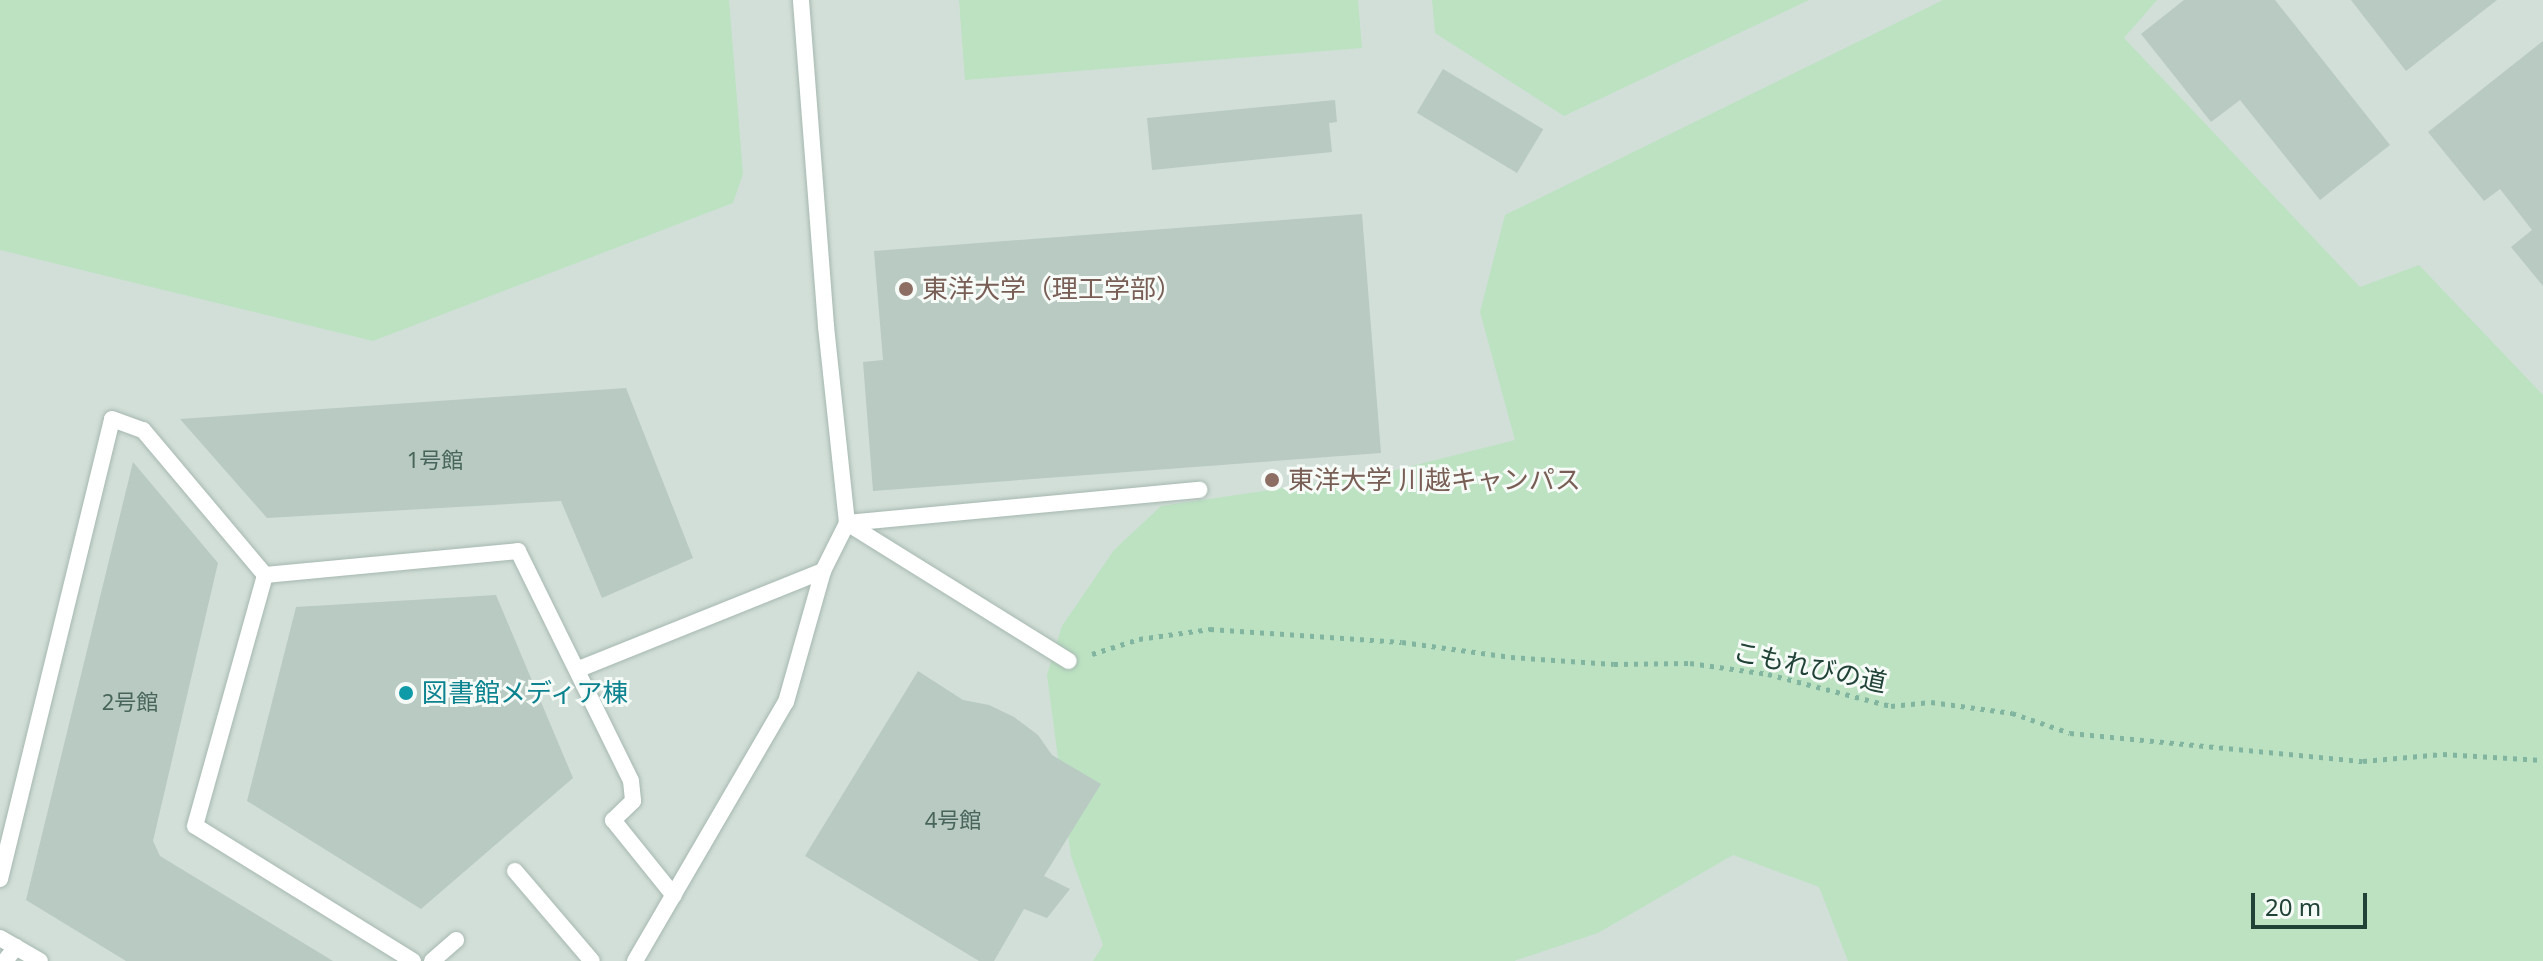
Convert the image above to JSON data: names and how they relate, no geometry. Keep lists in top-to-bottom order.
{
  "streets": {
    "path": ["こもれびの道"]
  },
  "places": ["東洋大学（理工学部）", "東洋大学 川越キャンパス", "図書館メディア棟"],
  "house_numbers": ["1号館", "2号館", "4号館"],
  "scale_bar": "20 m"
}
